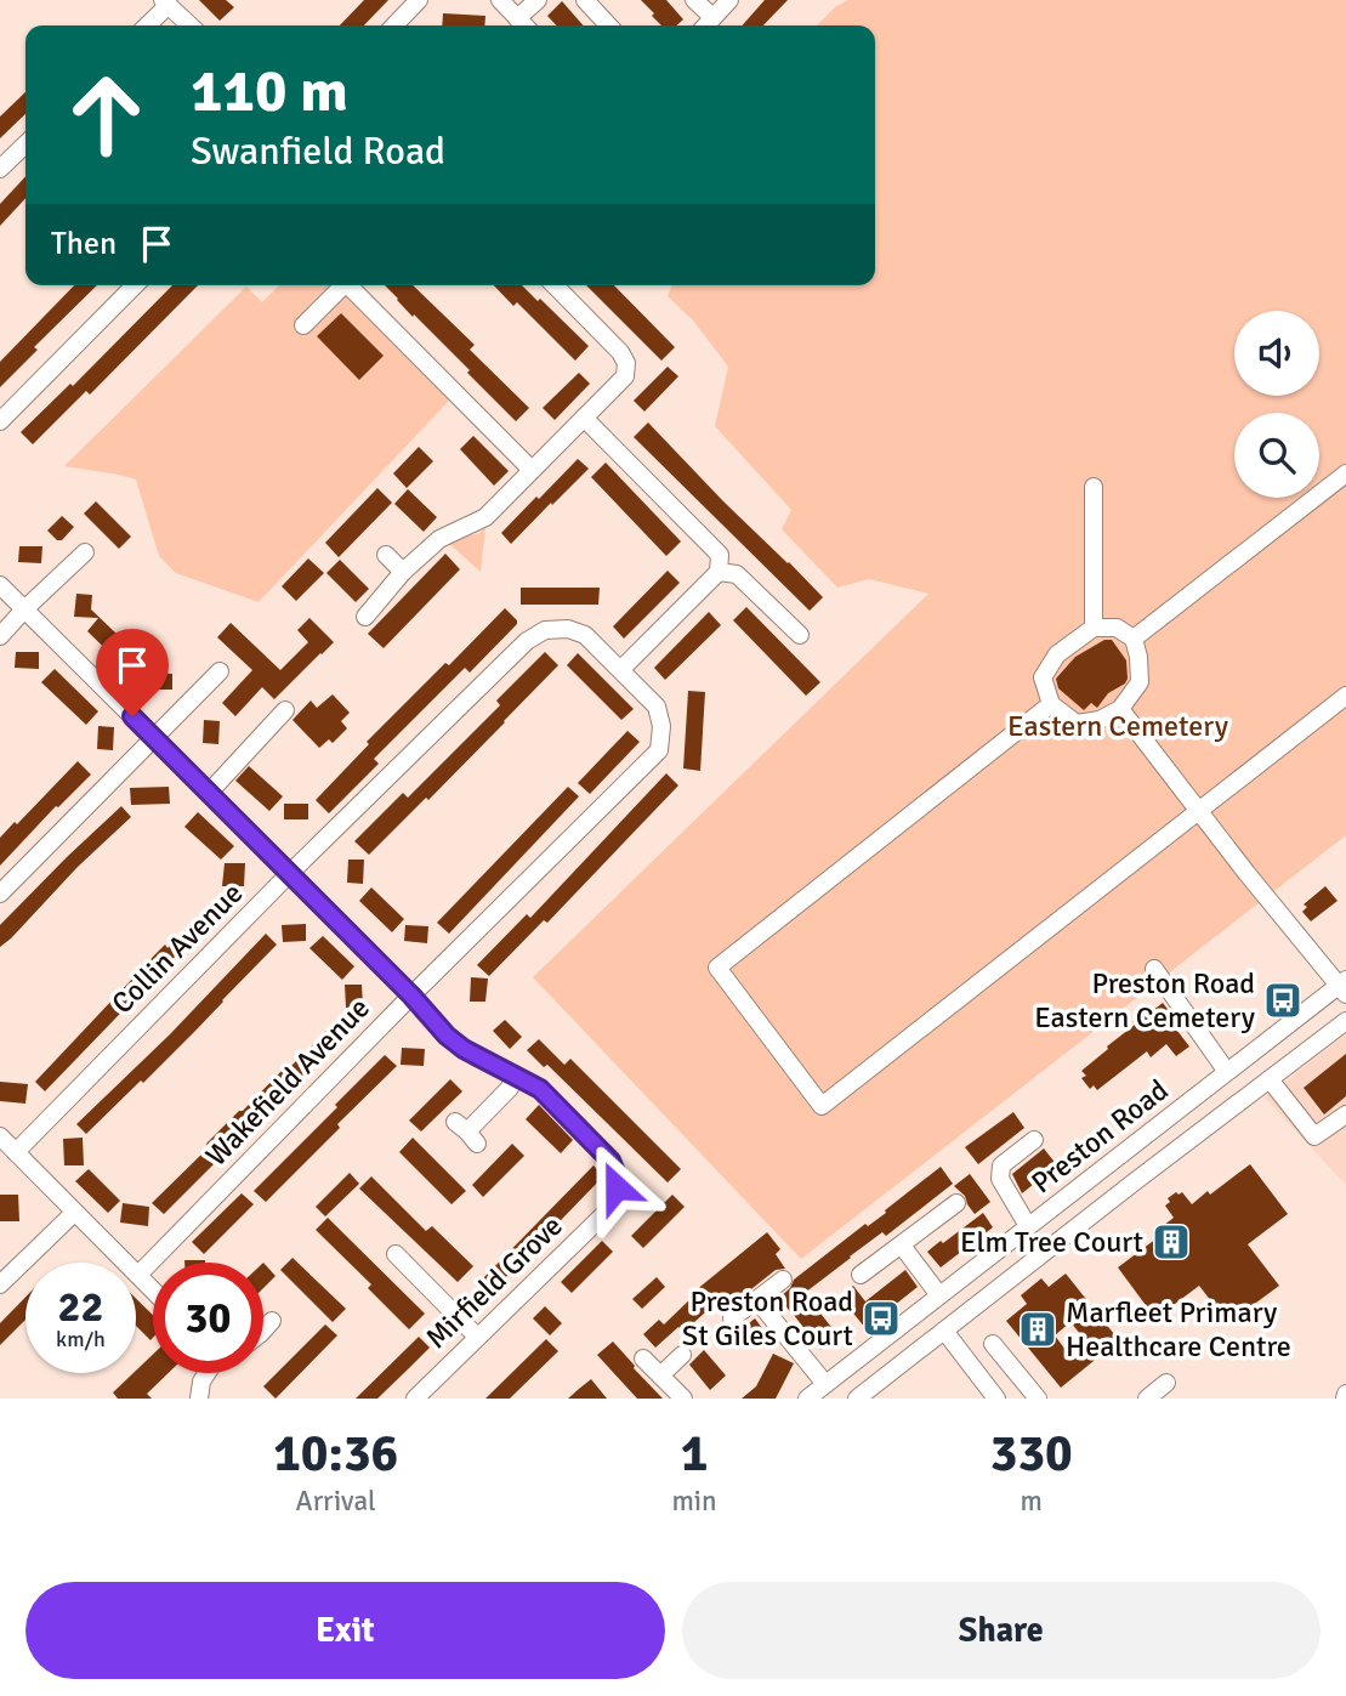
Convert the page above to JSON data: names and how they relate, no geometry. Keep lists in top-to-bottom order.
{
  "streets": {
    "street": [
      "Collin Avenue",
      "Wakefield Avenue",
      "Preston Road",
      "Mirfield Grove"
    ]
  },
  "crossings": [
    ["Collin Avenue", "Wakefield Avenue"],
    ["Collin Avenue", "Mirfield Grove"],
    ["Wakefield Avenue", "Mirfield Grove"]
  ],
  "parks": ["Eastern Cemetery"],
  "places": {
    "bus stop": ["Preston Road Eastern Cemetery", "Preston Road St Giles Court"],
    "building": ["Elm Tree Court", "Marfleet Primary Healthcare Centre"]
  },
  "page": {
    "turn": ["110 m", "Swanfield Road"],
    "then": "Then",
    "speed": "22 km/h",
    "limit": "30",
    "eta": [
      "10:36",
      "Arrival",
      "1",
      "min",
      "330",
      "m"
    ],
    "buttons": ["Exit", "Share"]
  }
}
